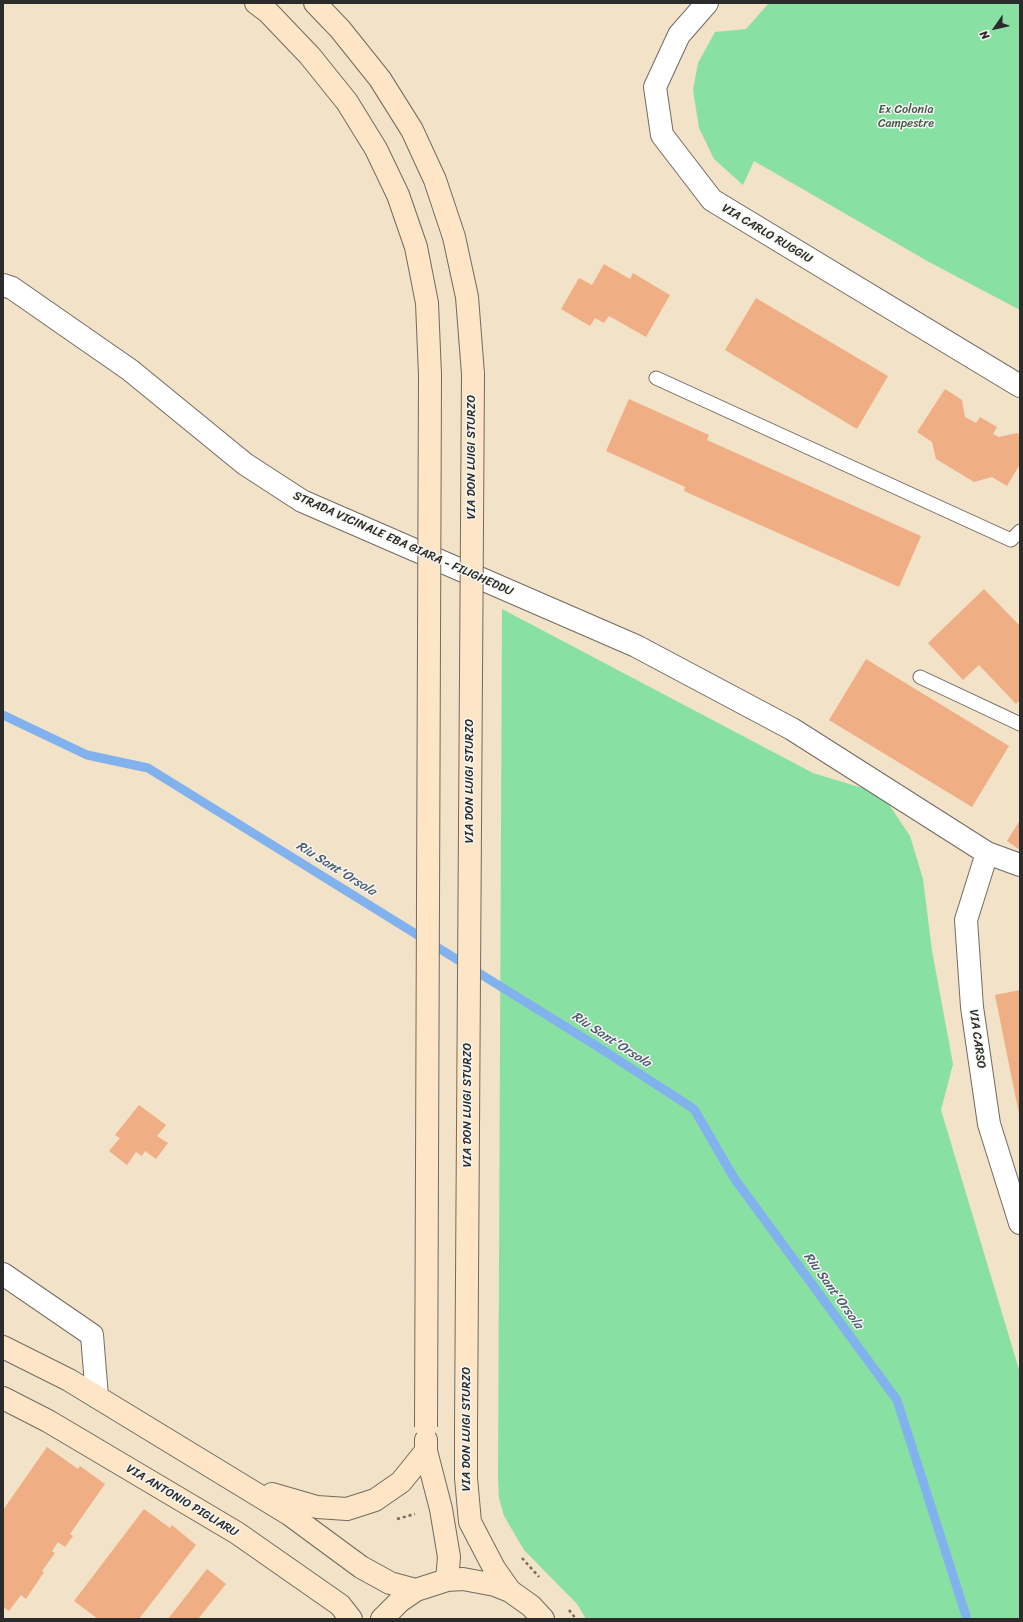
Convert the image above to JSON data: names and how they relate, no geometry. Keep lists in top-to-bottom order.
{
  "streets": {
    "main road": ["VIA DON LUIGI STURZO", "VIA ANTONIO PIGLIARU"],
    "street": ["VIA CARLO RUGGIU", "STRADA VICINALE EBA GIARA - FILIGHEDDU", "VIA CARSO"]
  },
  "crossings": [
    ["STRADA VICINALE EBA GIARA - FILIGHEDDU", "VIA CARSO"]
  ],
  "water": ["Riu Sant'Orsola"],
  "parks": ["Ex Colonia Campestre"],
  "north": "bottom left"
}
